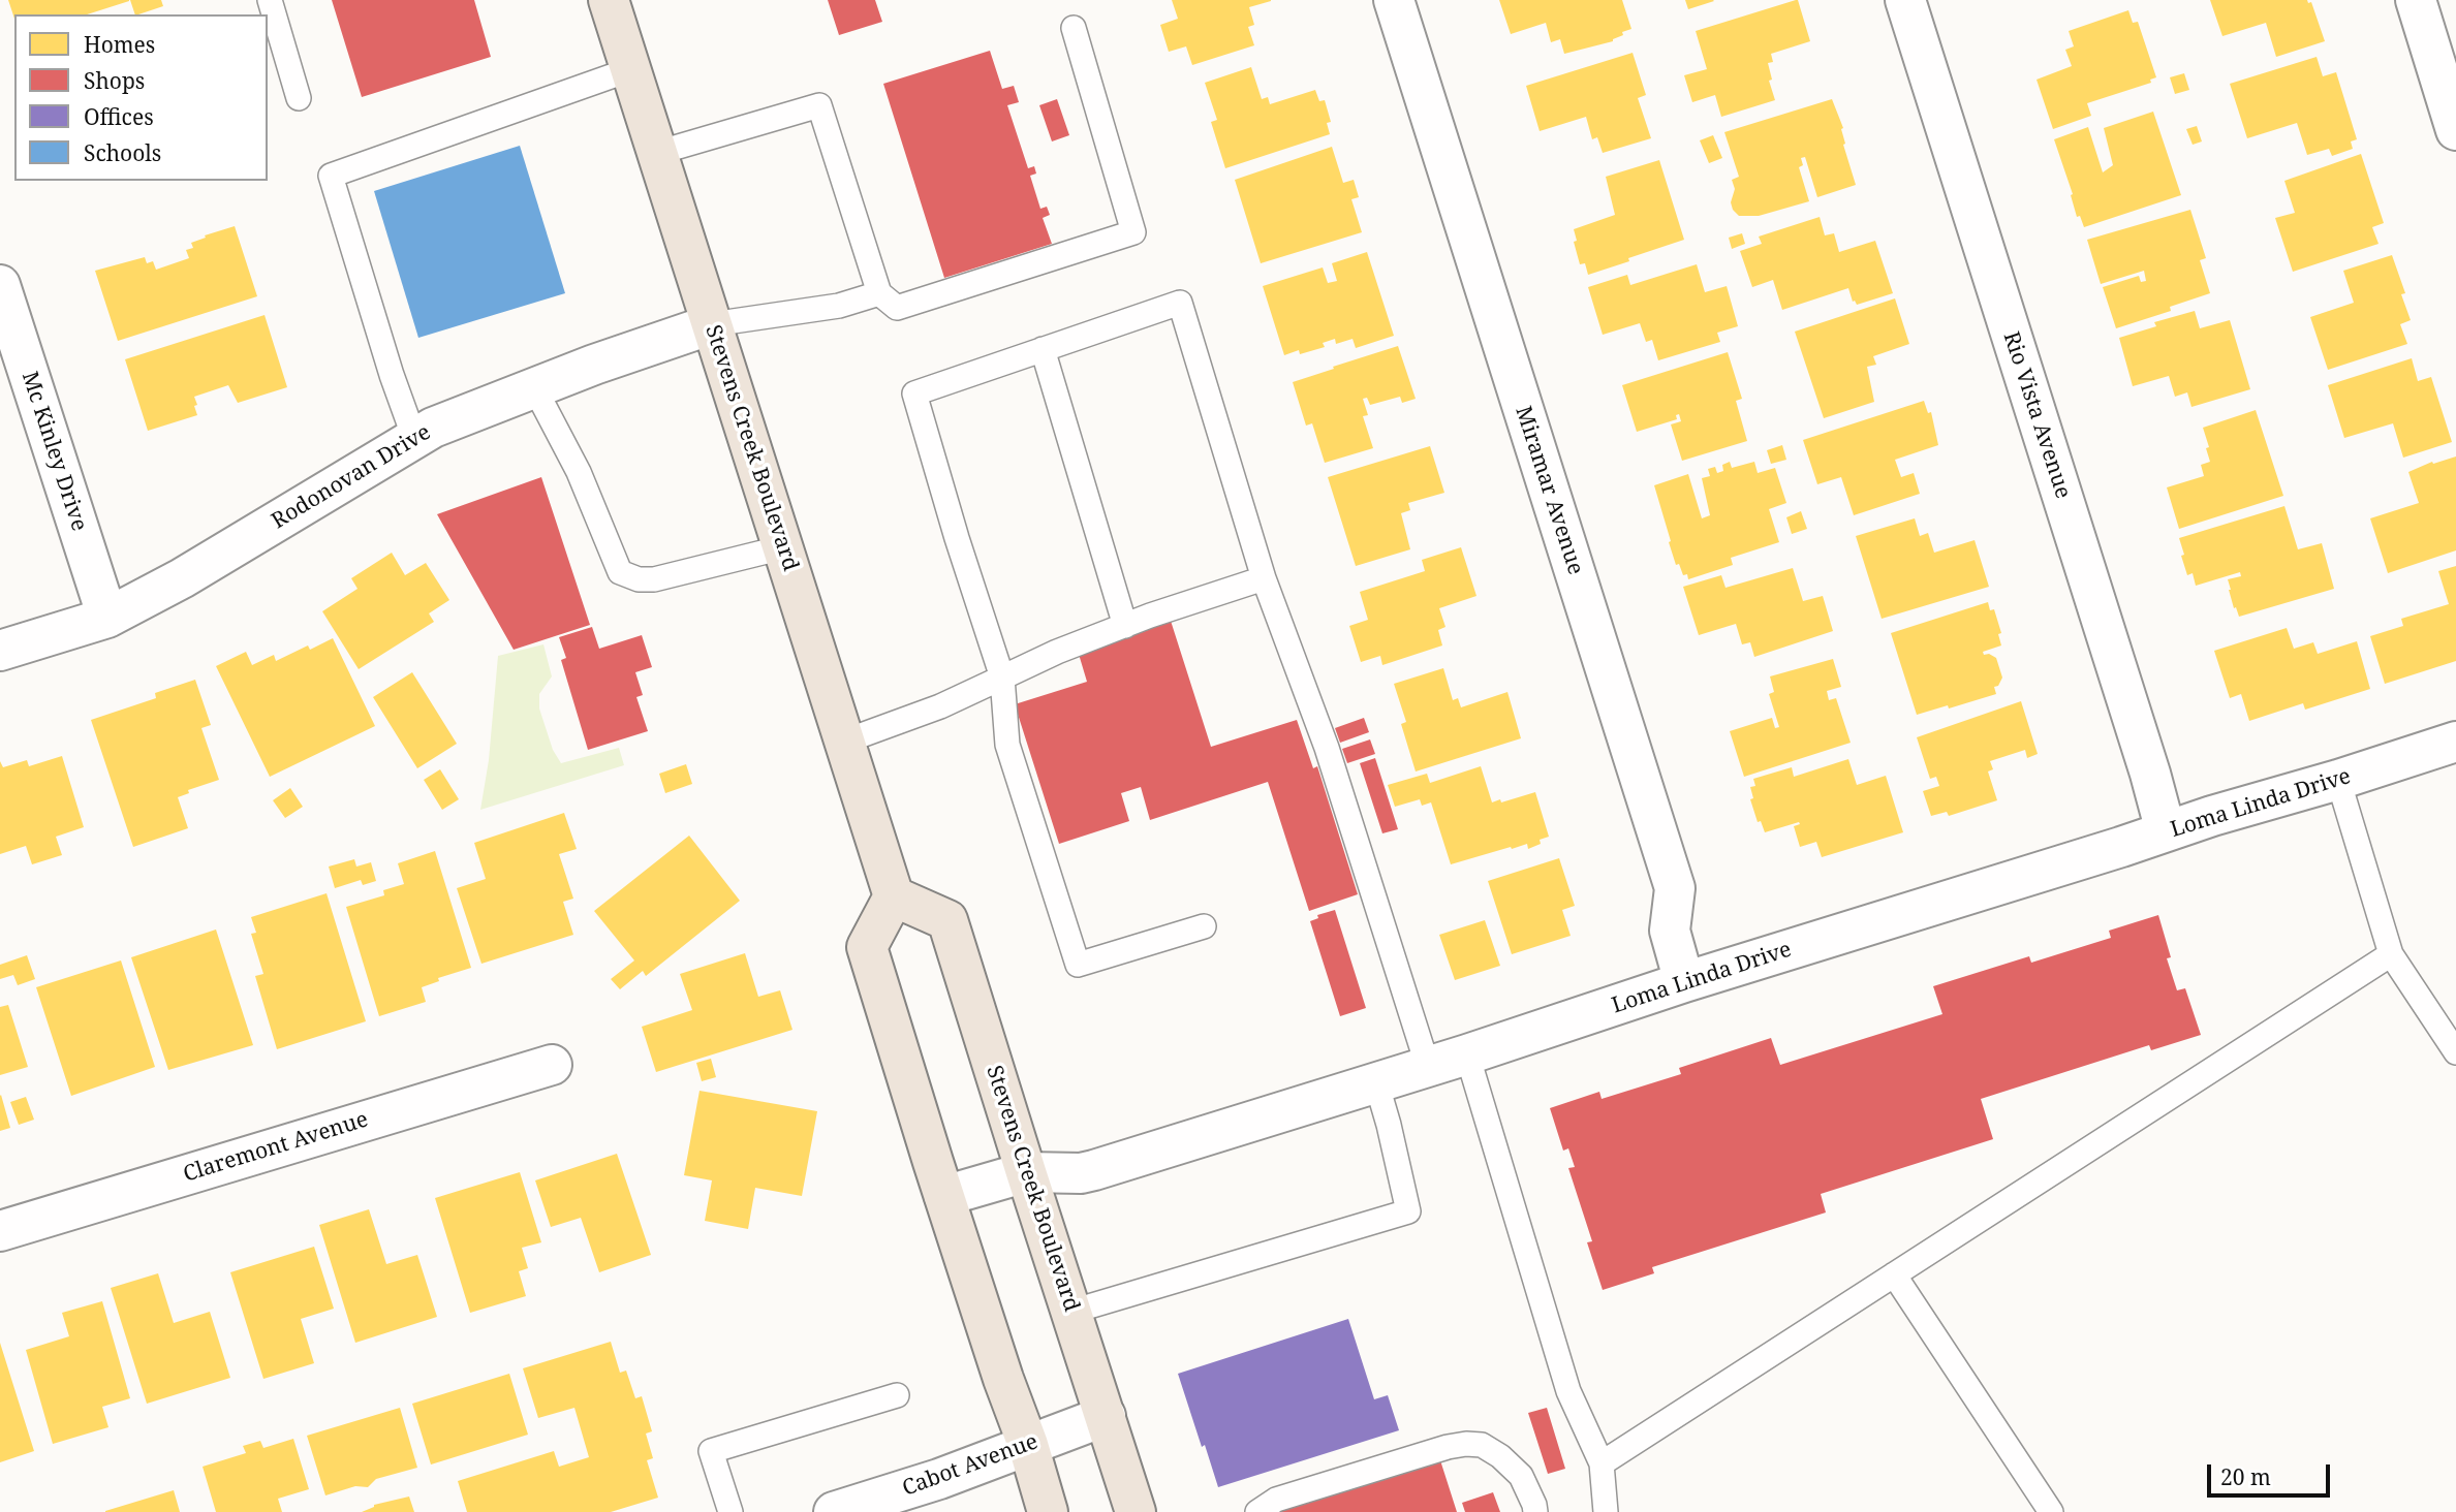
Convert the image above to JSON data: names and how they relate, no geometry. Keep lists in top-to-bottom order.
{
  "streets": {
    "main road": ["Stevens Creek Boulevard"],
    "street": [
      "Rio Vista Avenue",
      "Mc Kinley Drive",
      "Rodonovan Drive",
      "Miramar Avenue",
      "Loma Linda Drive",
      "Claremont Avenue",
      "Cabot Avenue"
    ]
  },
  "crossings": [
    ["Rio Vista Avenue", "Loma Linda Drive"],
    ["Stevens Creek Boulevard", "Rodonovan Drive"],
    ["Stevens Creek Boulevard", "Loma Linda Drive"],
    ["Stevens Creek Boulevard", "Cabot Avenue"],
    ["Mc Kinley Drive", "Rodonovan Drive"],
    ["Miramar Avenue", "Loma Linda Drive"]
  ],
  "legend": [
    "Homes",
    "Shops",
    "Offices",
    "Schools"
  ],
  "scale_bar": "20 m"
}
